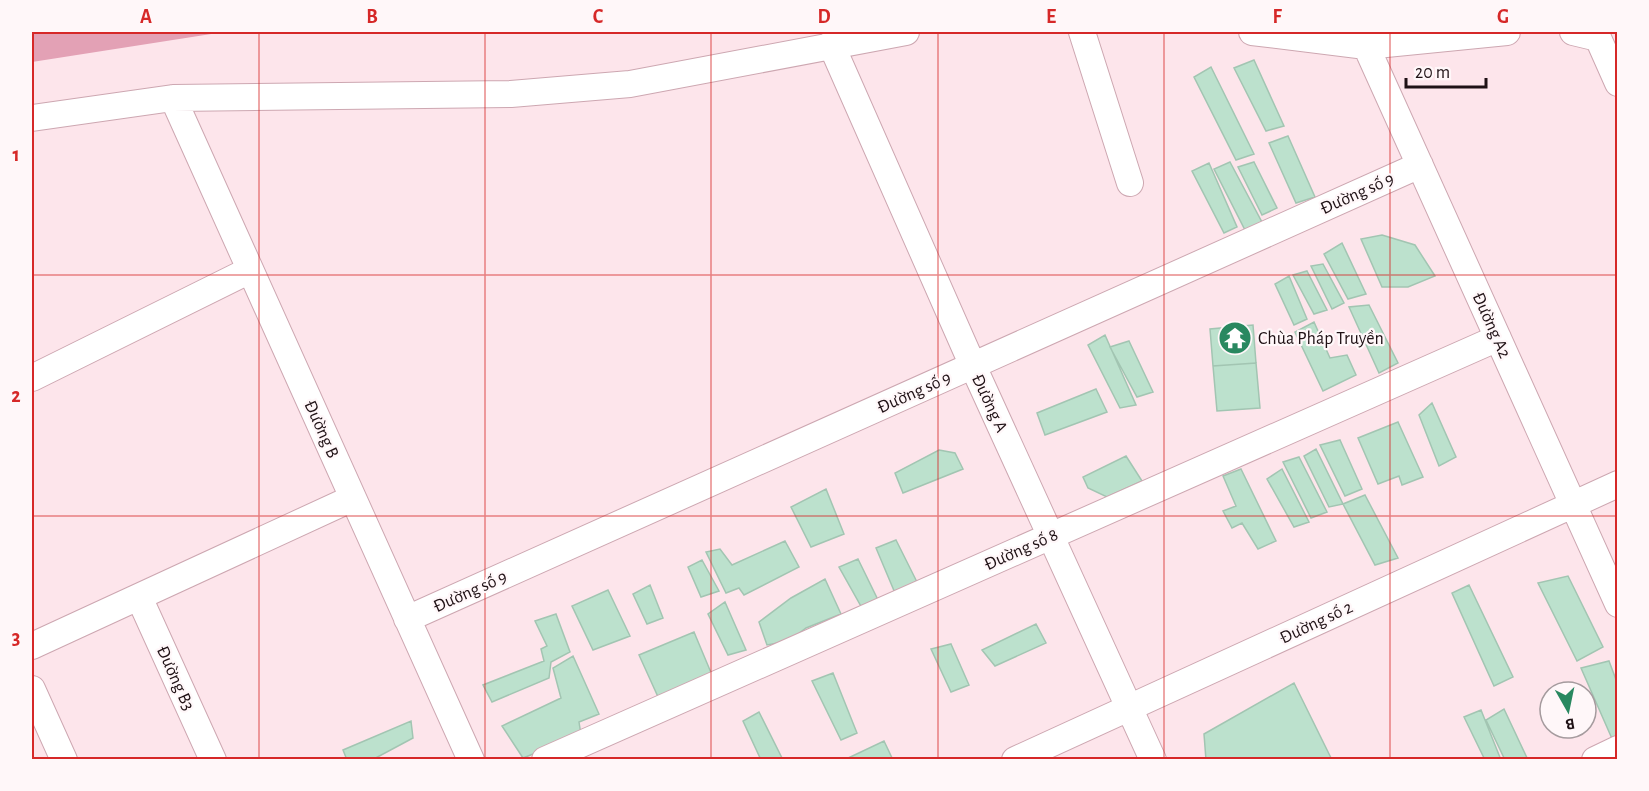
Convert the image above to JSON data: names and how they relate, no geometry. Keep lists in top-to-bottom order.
{
  "streets": {
    "street": [
      "Đường số 9",
      "Đường A2",
      "Đường A",
      "Đường B",
      "Đường số 8",
      "Đường số 2",
      "Đường B3"
    ]
  },
  "crossings": [
    ["Đường số 9", "Đường A2"],
    ["Đường số 9", "Đường A"],
    ["Đường số 9", "Đường B"],
    ["Đường A2", "Đường số 8"],
    ["Đường A2", "Đường số 2"],
    ["Đường A", "Đường số 8"],
    ["Đường A", "Đường số 2"]
  ],
  "places": {
    "temple": ["Chùa Pháp Truyền"]
  },
  "scale_bar": "20 m",
  "north": "bottom",
  "grid": {
    "columns": [
      "A",
      "B",
      "C",
      "D",
      "E",
      "F",
      "G"
    ],
    "rows": ["1", "2", "3"]
  }
}
